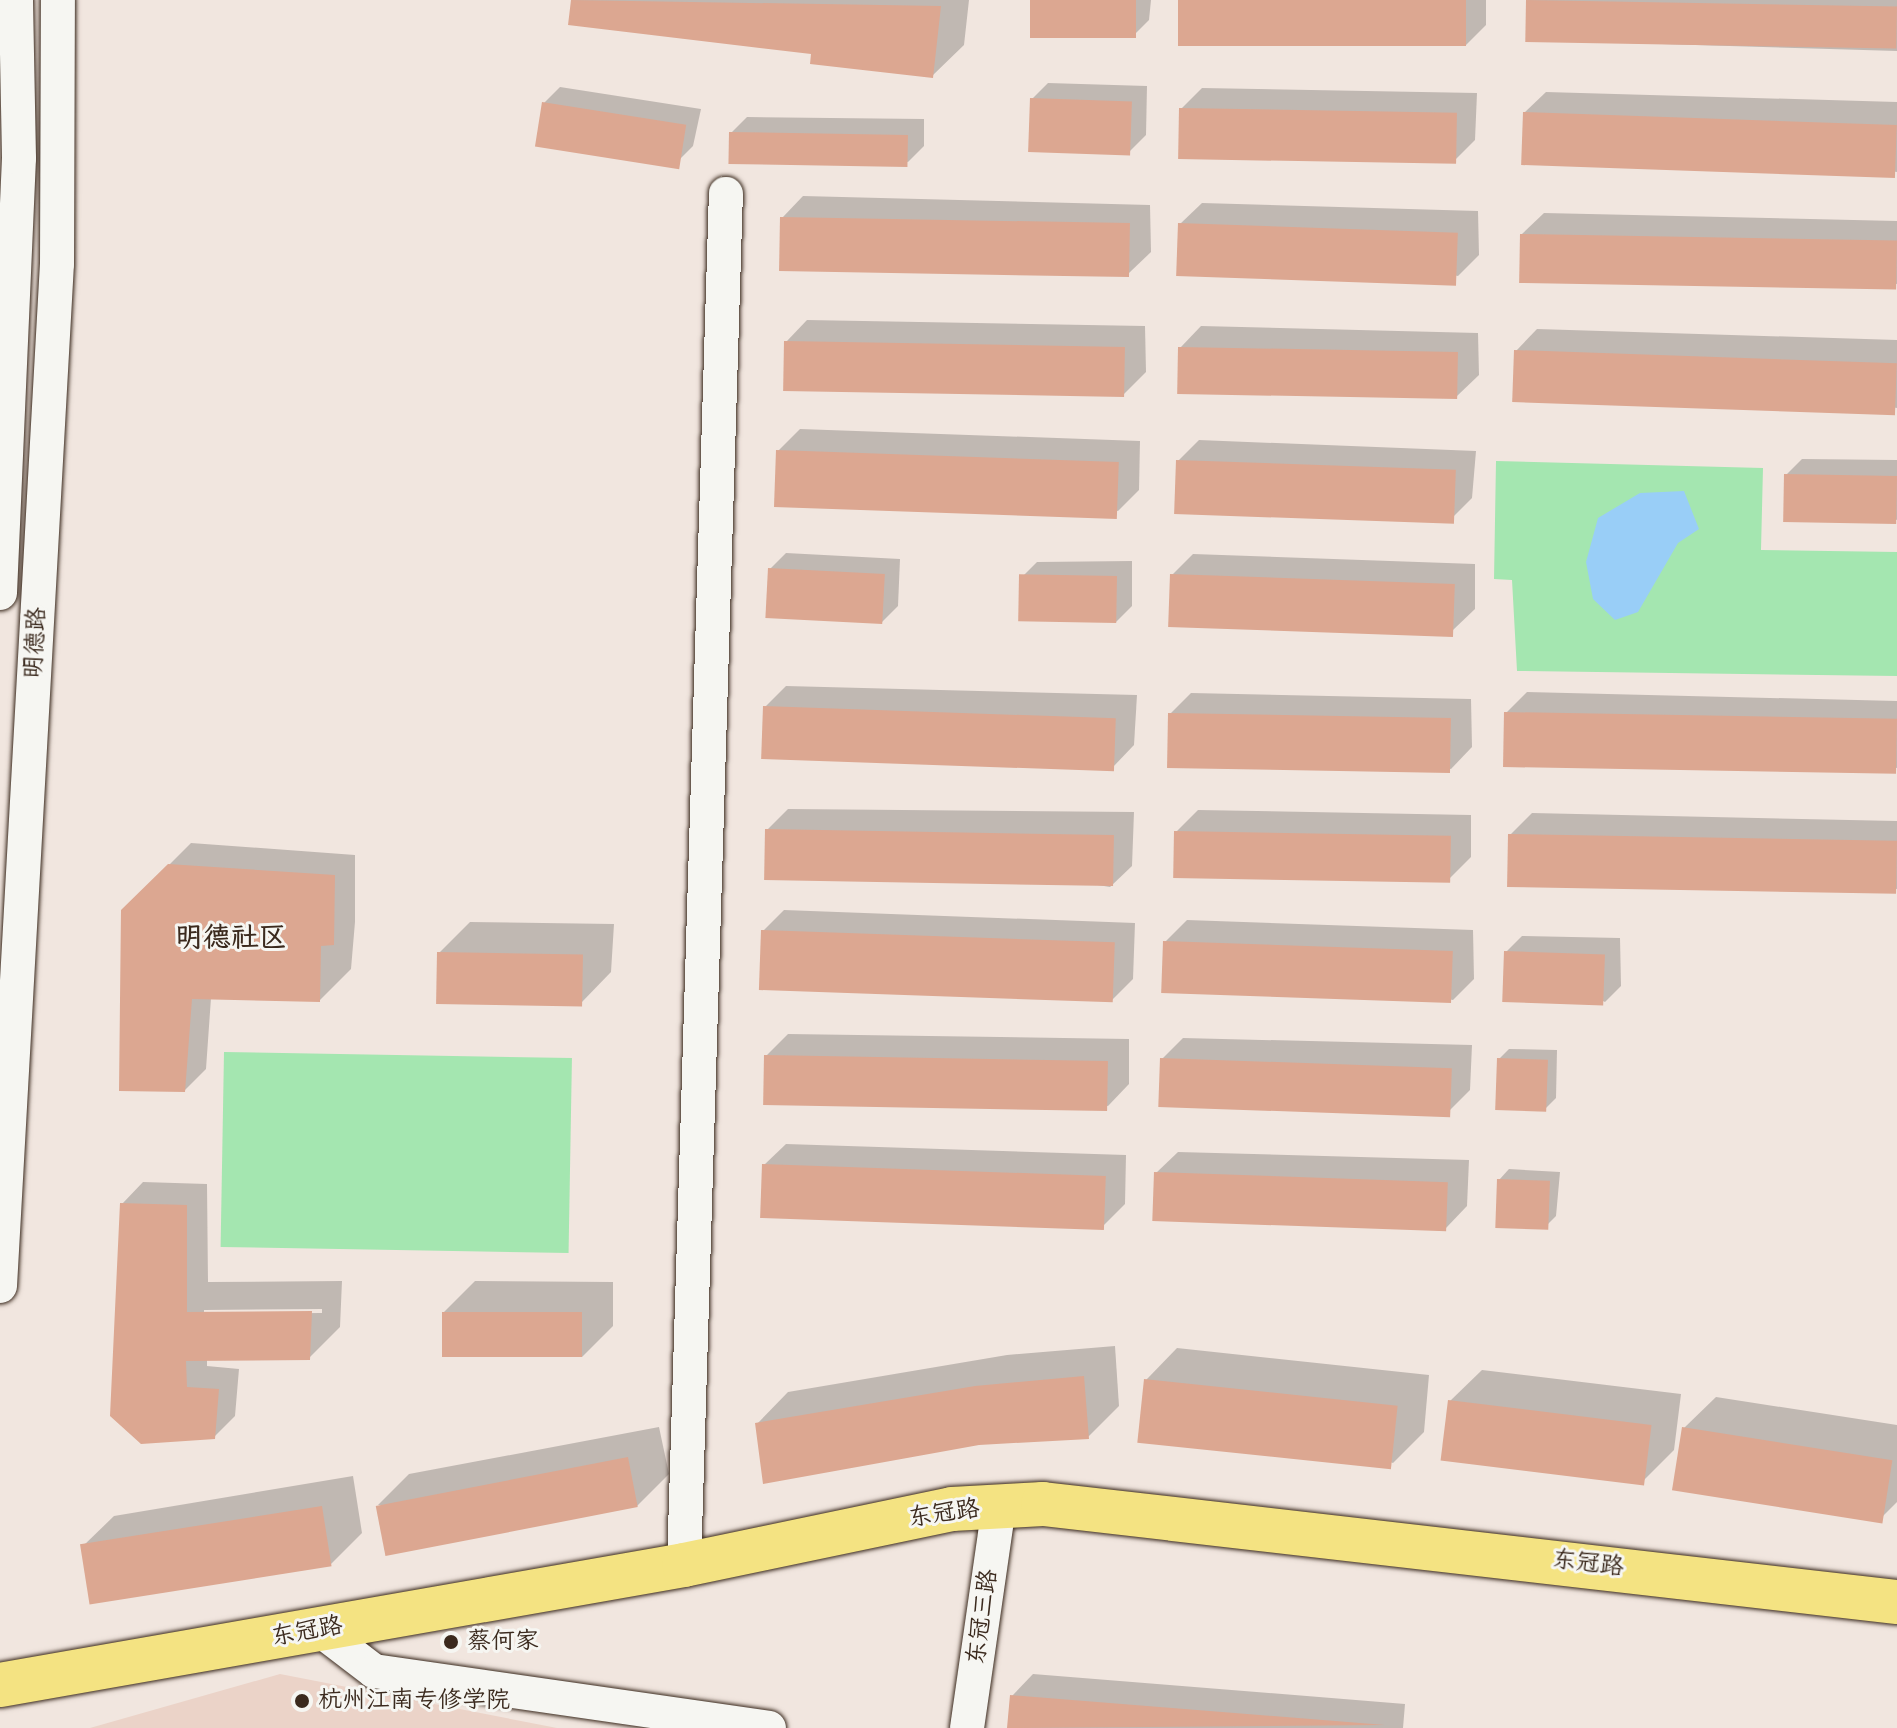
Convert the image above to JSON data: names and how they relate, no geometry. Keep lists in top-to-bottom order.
{
  "streets": {
    "main road": ["东冠路"],
    "street": ["明德路", "东冠三路"]
  },
  "crossings": [
    ["东冠路", "东冠三路"]
  ],
  "districts": ["明德社区"],
  "places": ["蔡何家", "杭州江南专修学院"]
}
